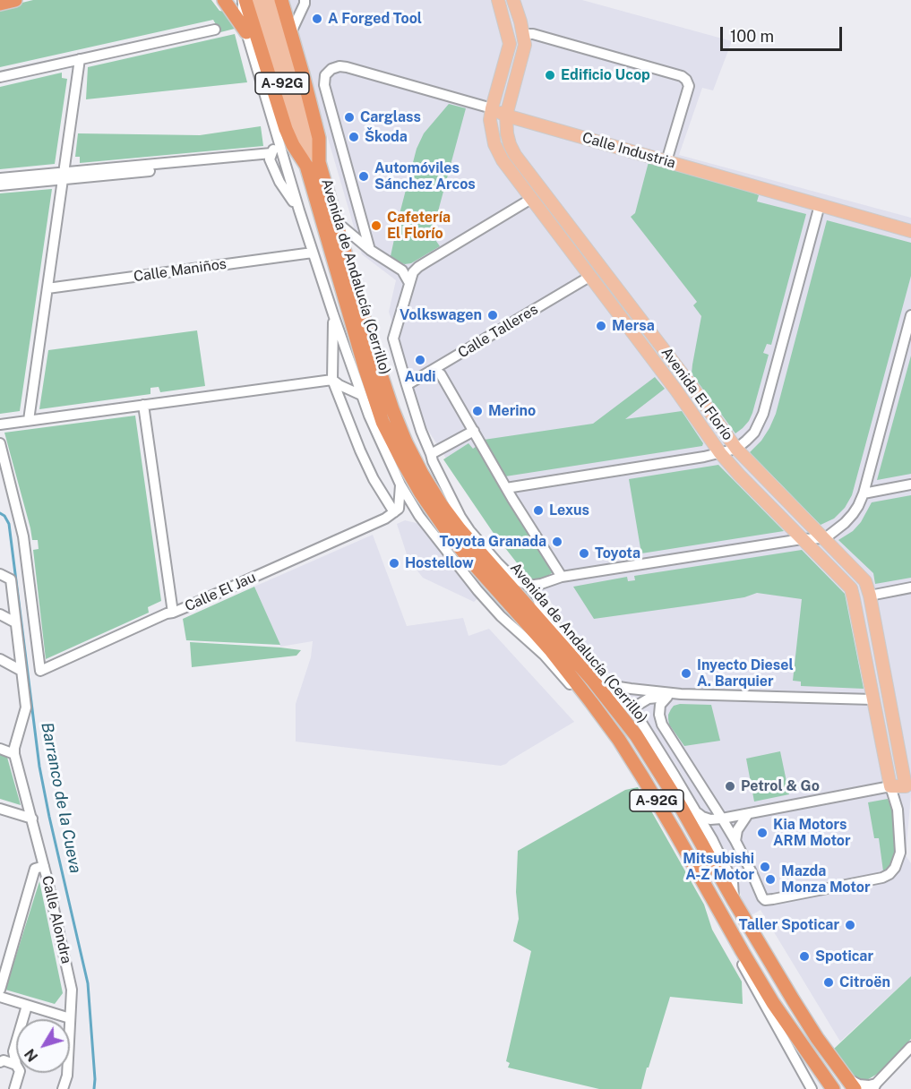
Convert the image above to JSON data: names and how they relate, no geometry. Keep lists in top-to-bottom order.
{
  "streets": {
    "highway": ["A-92G", "Avenida de Andalucía (Cerrillo)"],
    "main road": ["Calle Industria", "Avenida El Florío"],
    "street": [
      "Calle Maniños",
      "Calle Talleres",
      "Calle El Jau",
      "Calle Alondra"
    ]
  },
  "crossings": [
    ["A-92G", "Avenida de Andalucía (Cerrillo)"],
    ["Calle Industria", "Avenida de Andalucía (Cerrillo)"],
    ["Calle Industria", "Avenida El Florío"],
    ["Calle Maniños", "Avenida de Andalucía (Cerrillo)"],
    ["Avenida de Andalucía (Cerrillo)", "Calle Talleres"],
    ["Calle Talleres", "Avenida El Florío"]
  ],
  "water": ["Barranco de la Cueva"],
  "places": [
    "A Forged Tool",
    "Edificio Ucop",
    "Carglass",
    "Škoda",
    "Automóviles Sánchez Arcos",
    "Cafetería El Florío",
    "Volkswagen",
    "Mersa",
    "Audi",
    "Merino",
    "Lexus",
    "Toyota Granada",
    "Toyota",
    "Hostellow",
    "Inyecto Diesel A. Barquier",
    "Petrol & Go",
    "Kia Motors ARM Motor",
    "Mitsubishi A-Z Motor",
    "Mazda Monza Motor",
    "Taller Spoticar",
    "Spoticar",
    "Citroën"
  ],
  "scale_bar": "100 m",
  "north": "bottom left"
}
